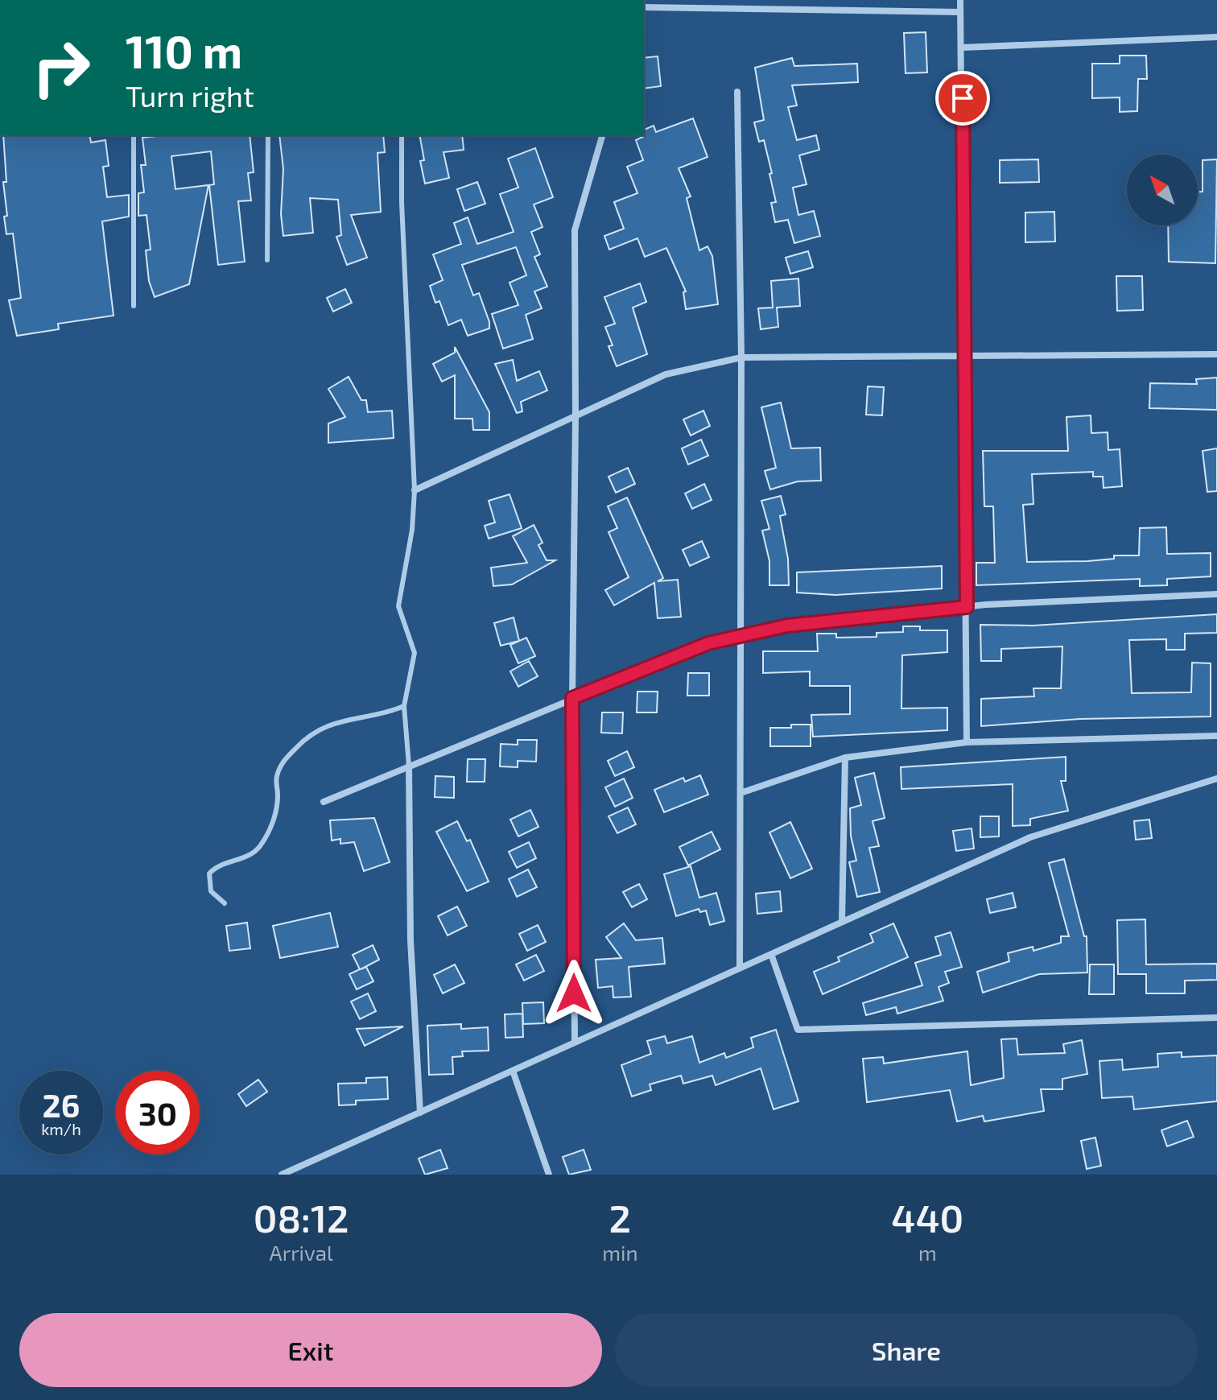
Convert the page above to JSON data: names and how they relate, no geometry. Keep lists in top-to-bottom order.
{
  "north": "top left",
  "page": {
    "turn": ["110 m", "Turn right"],
    "speed": "26 km/h",
    "limit": "30",
    "eta": [
      "08:12",
      "Arrival",
      "2",
      "min",
      "440",
      "m"
    ],
    "buttons": ["Exit", "Share"]
  }
}
